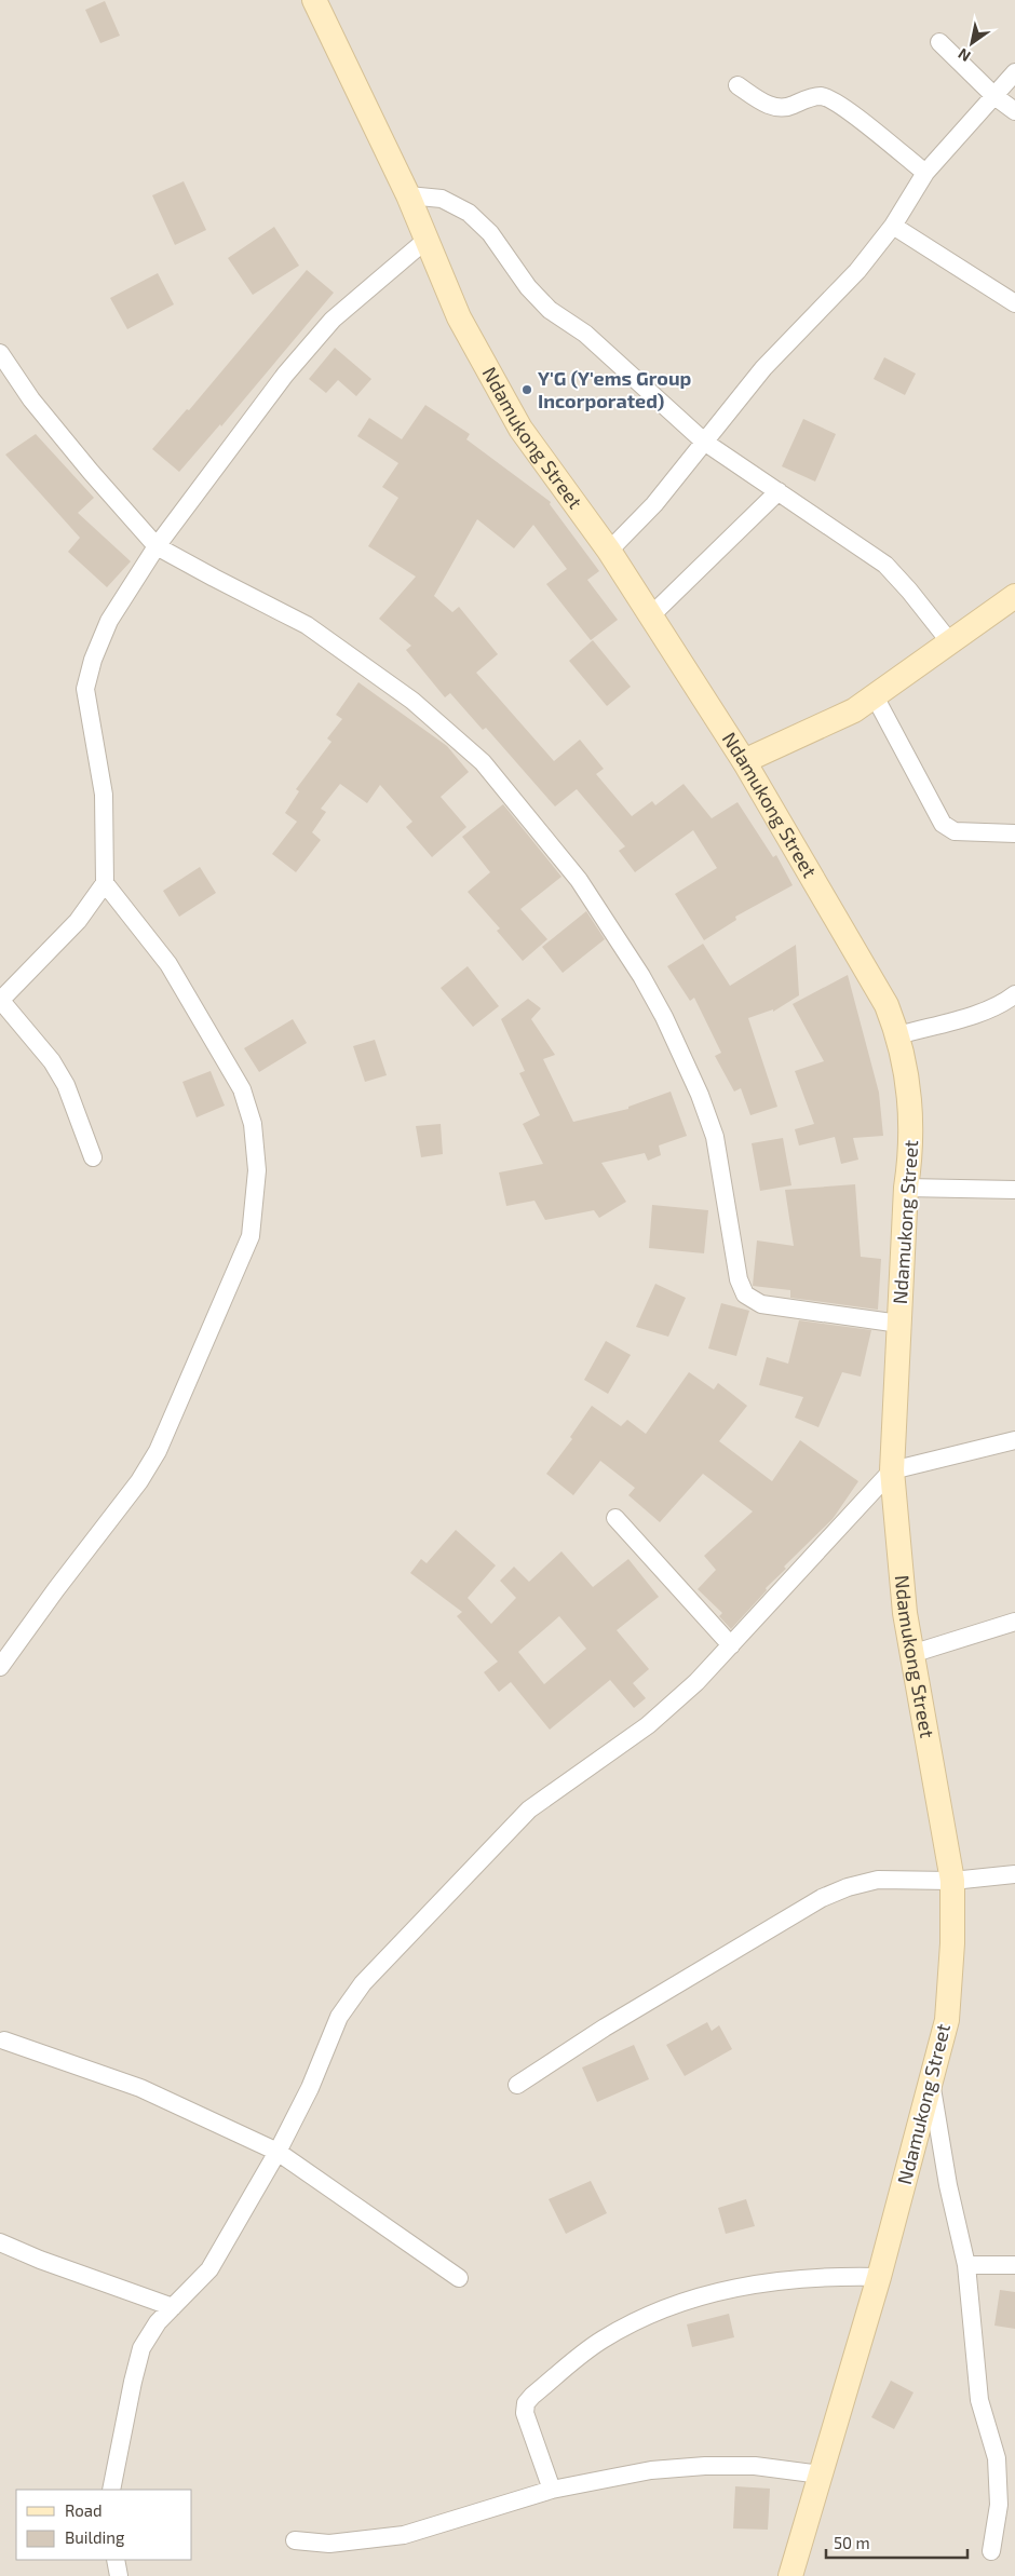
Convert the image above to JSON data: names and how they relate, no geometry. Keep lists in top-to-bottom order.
{
  "streets": {
    "main road": ["Ndamukong Street"]
  },
  "places": ["Y'G (Y'ems Group Incorporated)"],
  "legend": ["Road", "Building"],
  "scale_bar": "50 m",
  "north": "bottom left"
}
